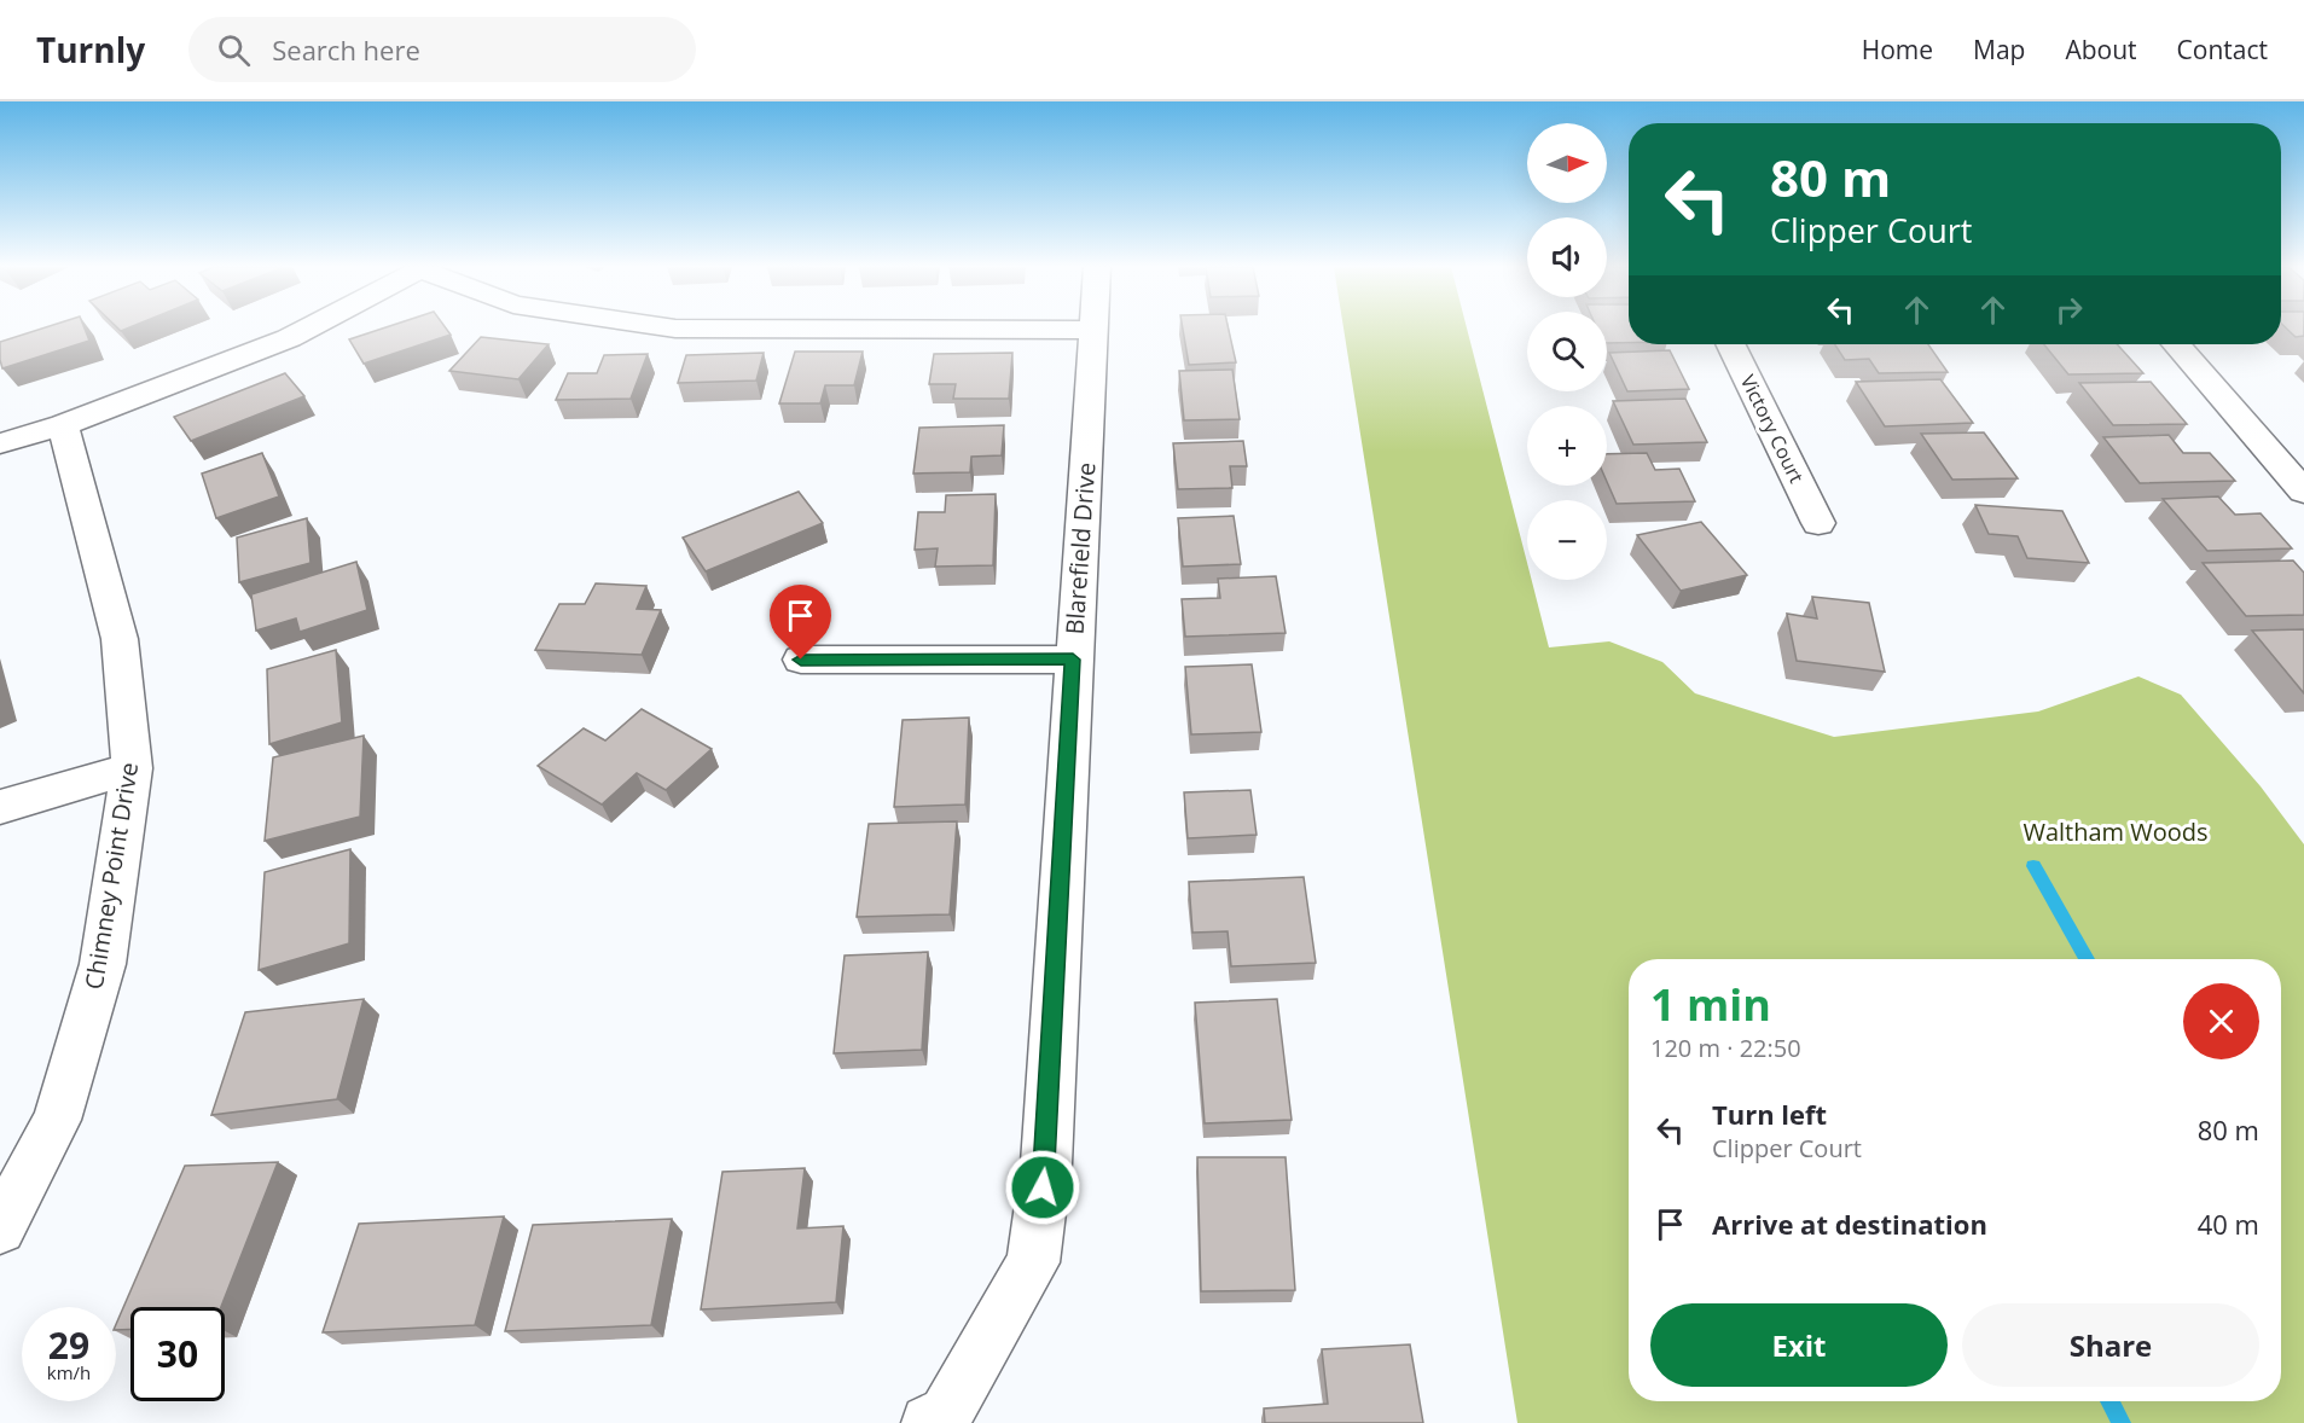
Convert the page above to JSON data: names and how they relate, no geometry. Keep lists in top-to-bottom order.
{
  "streets": {
    "street": ["Victory Court", "Blarefield Drive", "Chimney Point Drive"]
  },
  "parks": ["Waltham Woods"],
  "north": "right",
  "page": {
    "header": "Turnly",
    "search": "Search here",
    "nav": [
      "Home",
      "Map",
      "About",
      "Contact"
    ],
    "map_buttons": ["+", "−"],
    "turn": ["80 m", "Clipper Court"],
    "heading": ["1 min", "120 m · 22:50"],
    "list": [
      {
        "name": "Turn left",
        "note": "Clipper Court",
        "value": "80 m"
      },
      {
        "name": "Arrive at destination",
        "value": "40 m"
      }
    ],
    "buttons": ["Exit", "Share"],
    "speed": "29 km/h",
    "limit": "30"
  }
}
